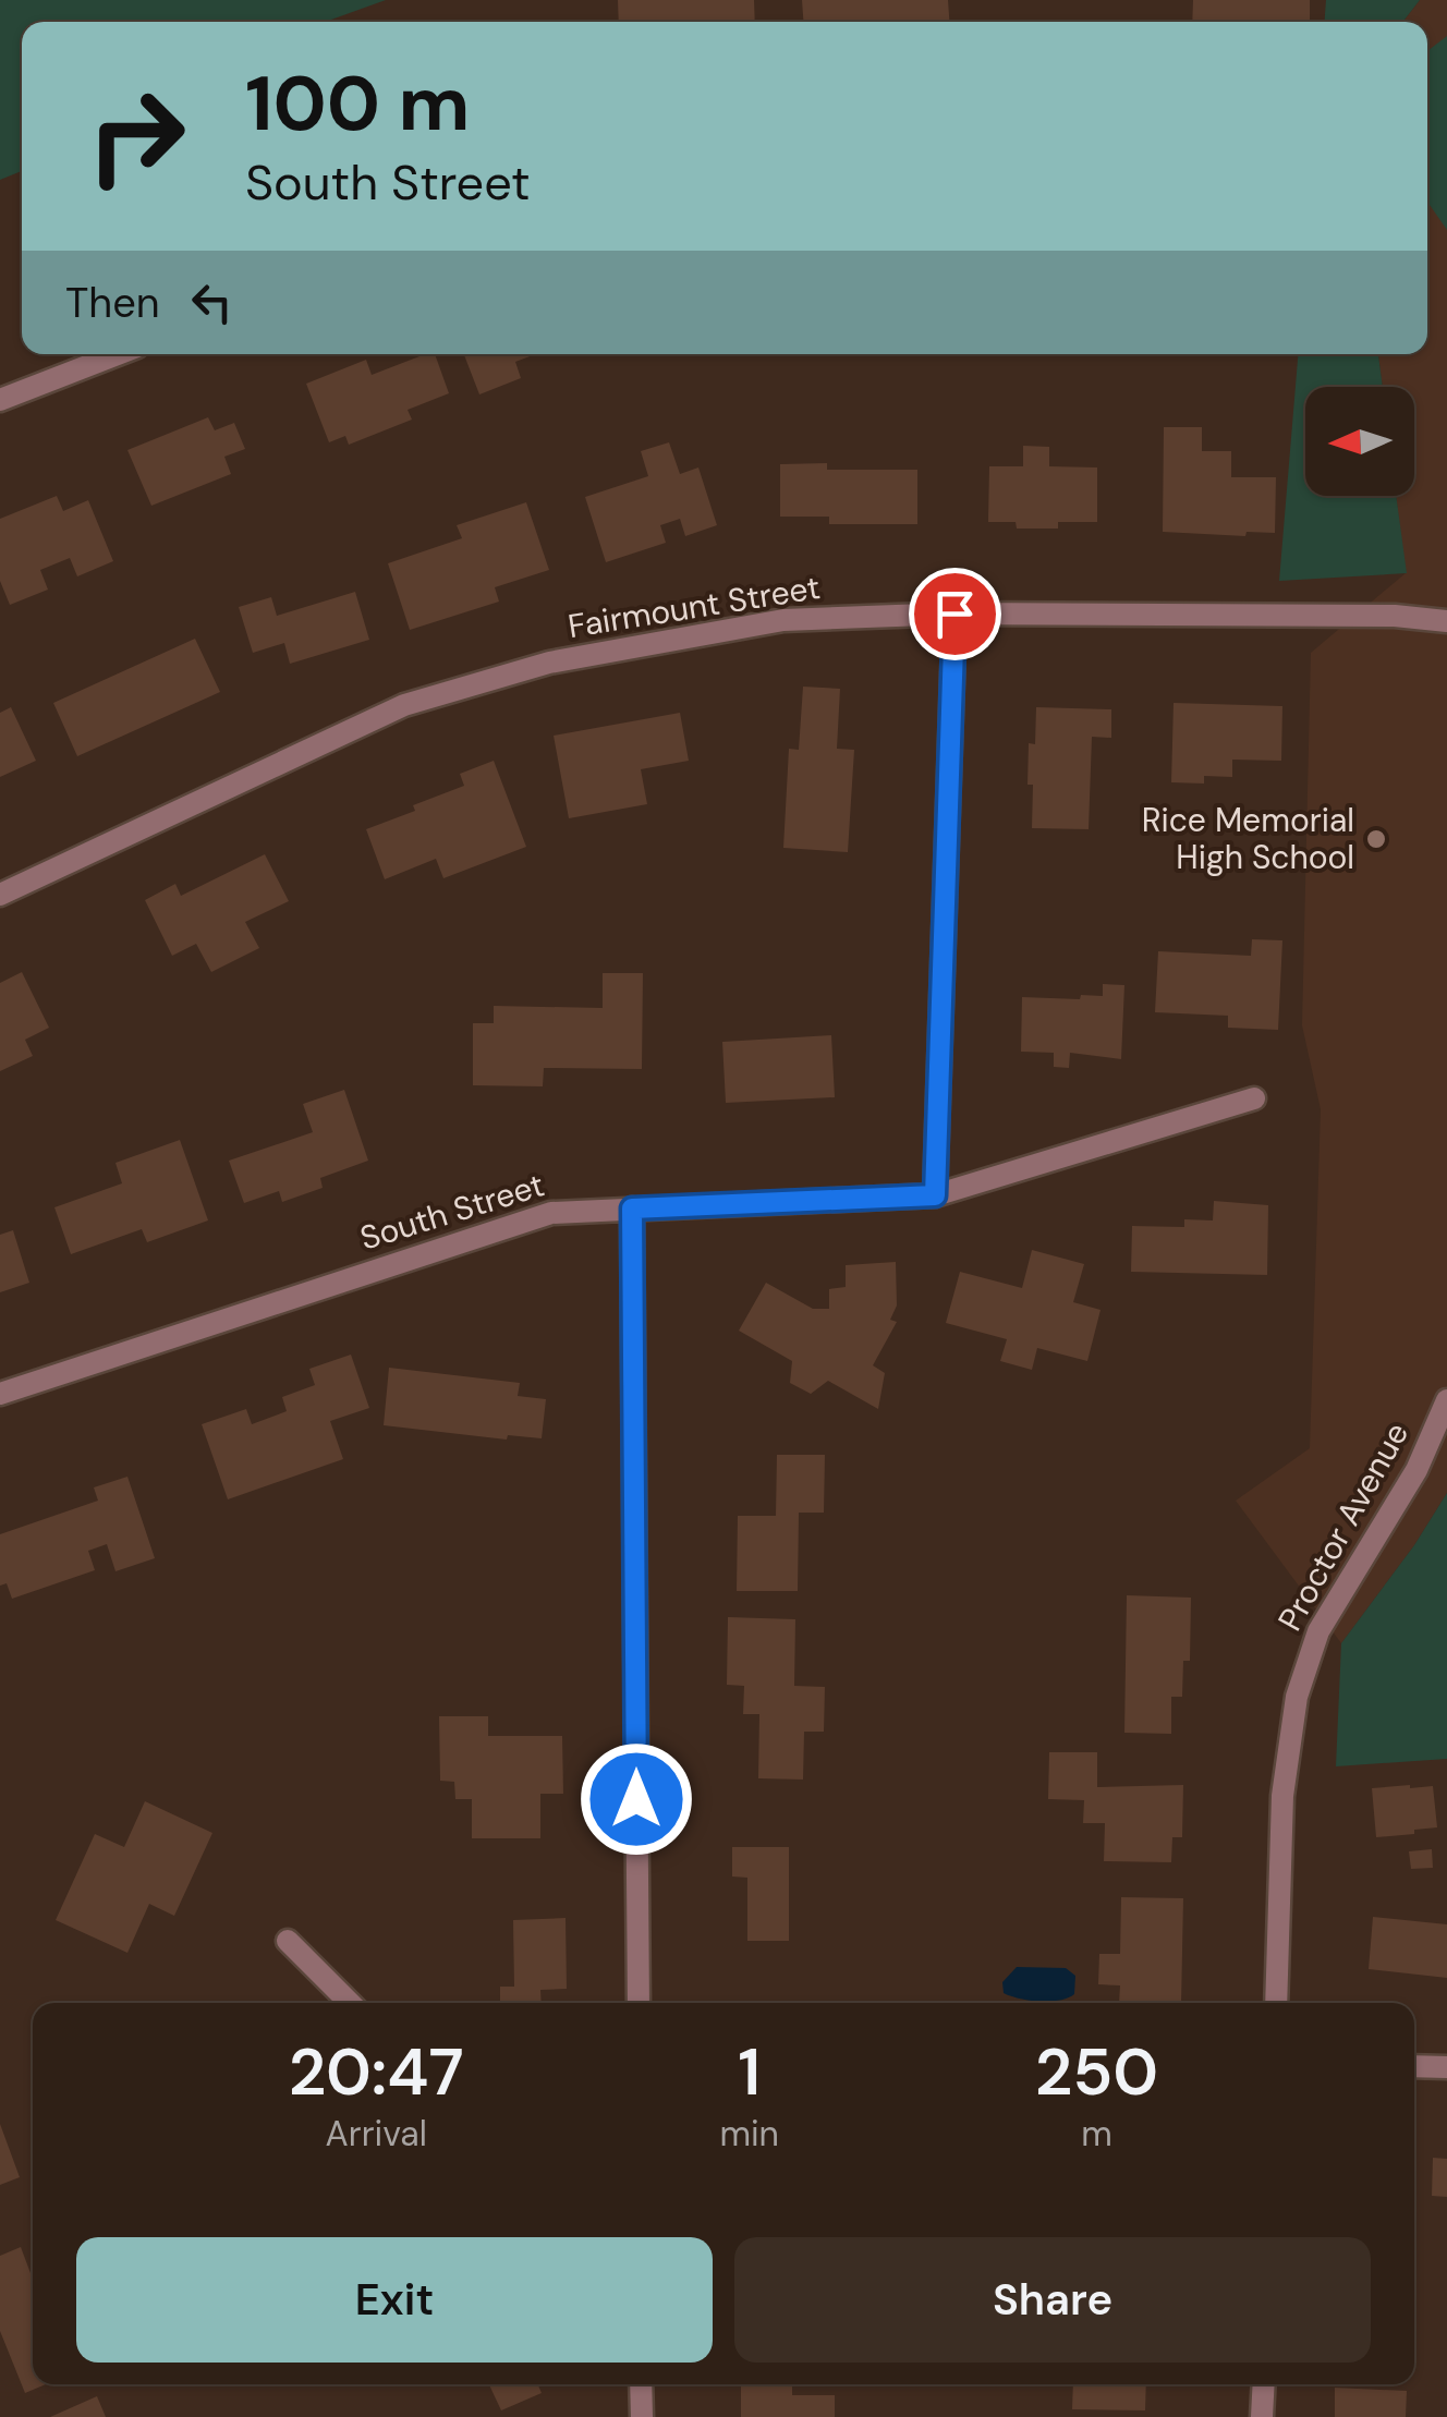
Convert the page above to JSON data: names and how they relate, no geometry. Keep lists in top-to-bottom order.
{
  "streets": {
    "street": ["Fairmount Street", "South Street", "Proctor Avenue"]
  },
  "places": ["Rice Memorial High School"],
  "north": "left",
  "page": {
    "turn": ["100 m", "South Street"],
    "then": "Then",
    "eta": [
      "20:47",
      "Arrival",
      "1",
      "min",
      "250",
      "m"
    ],
    "buttons": ["Exit", "Share"]
  }
}
